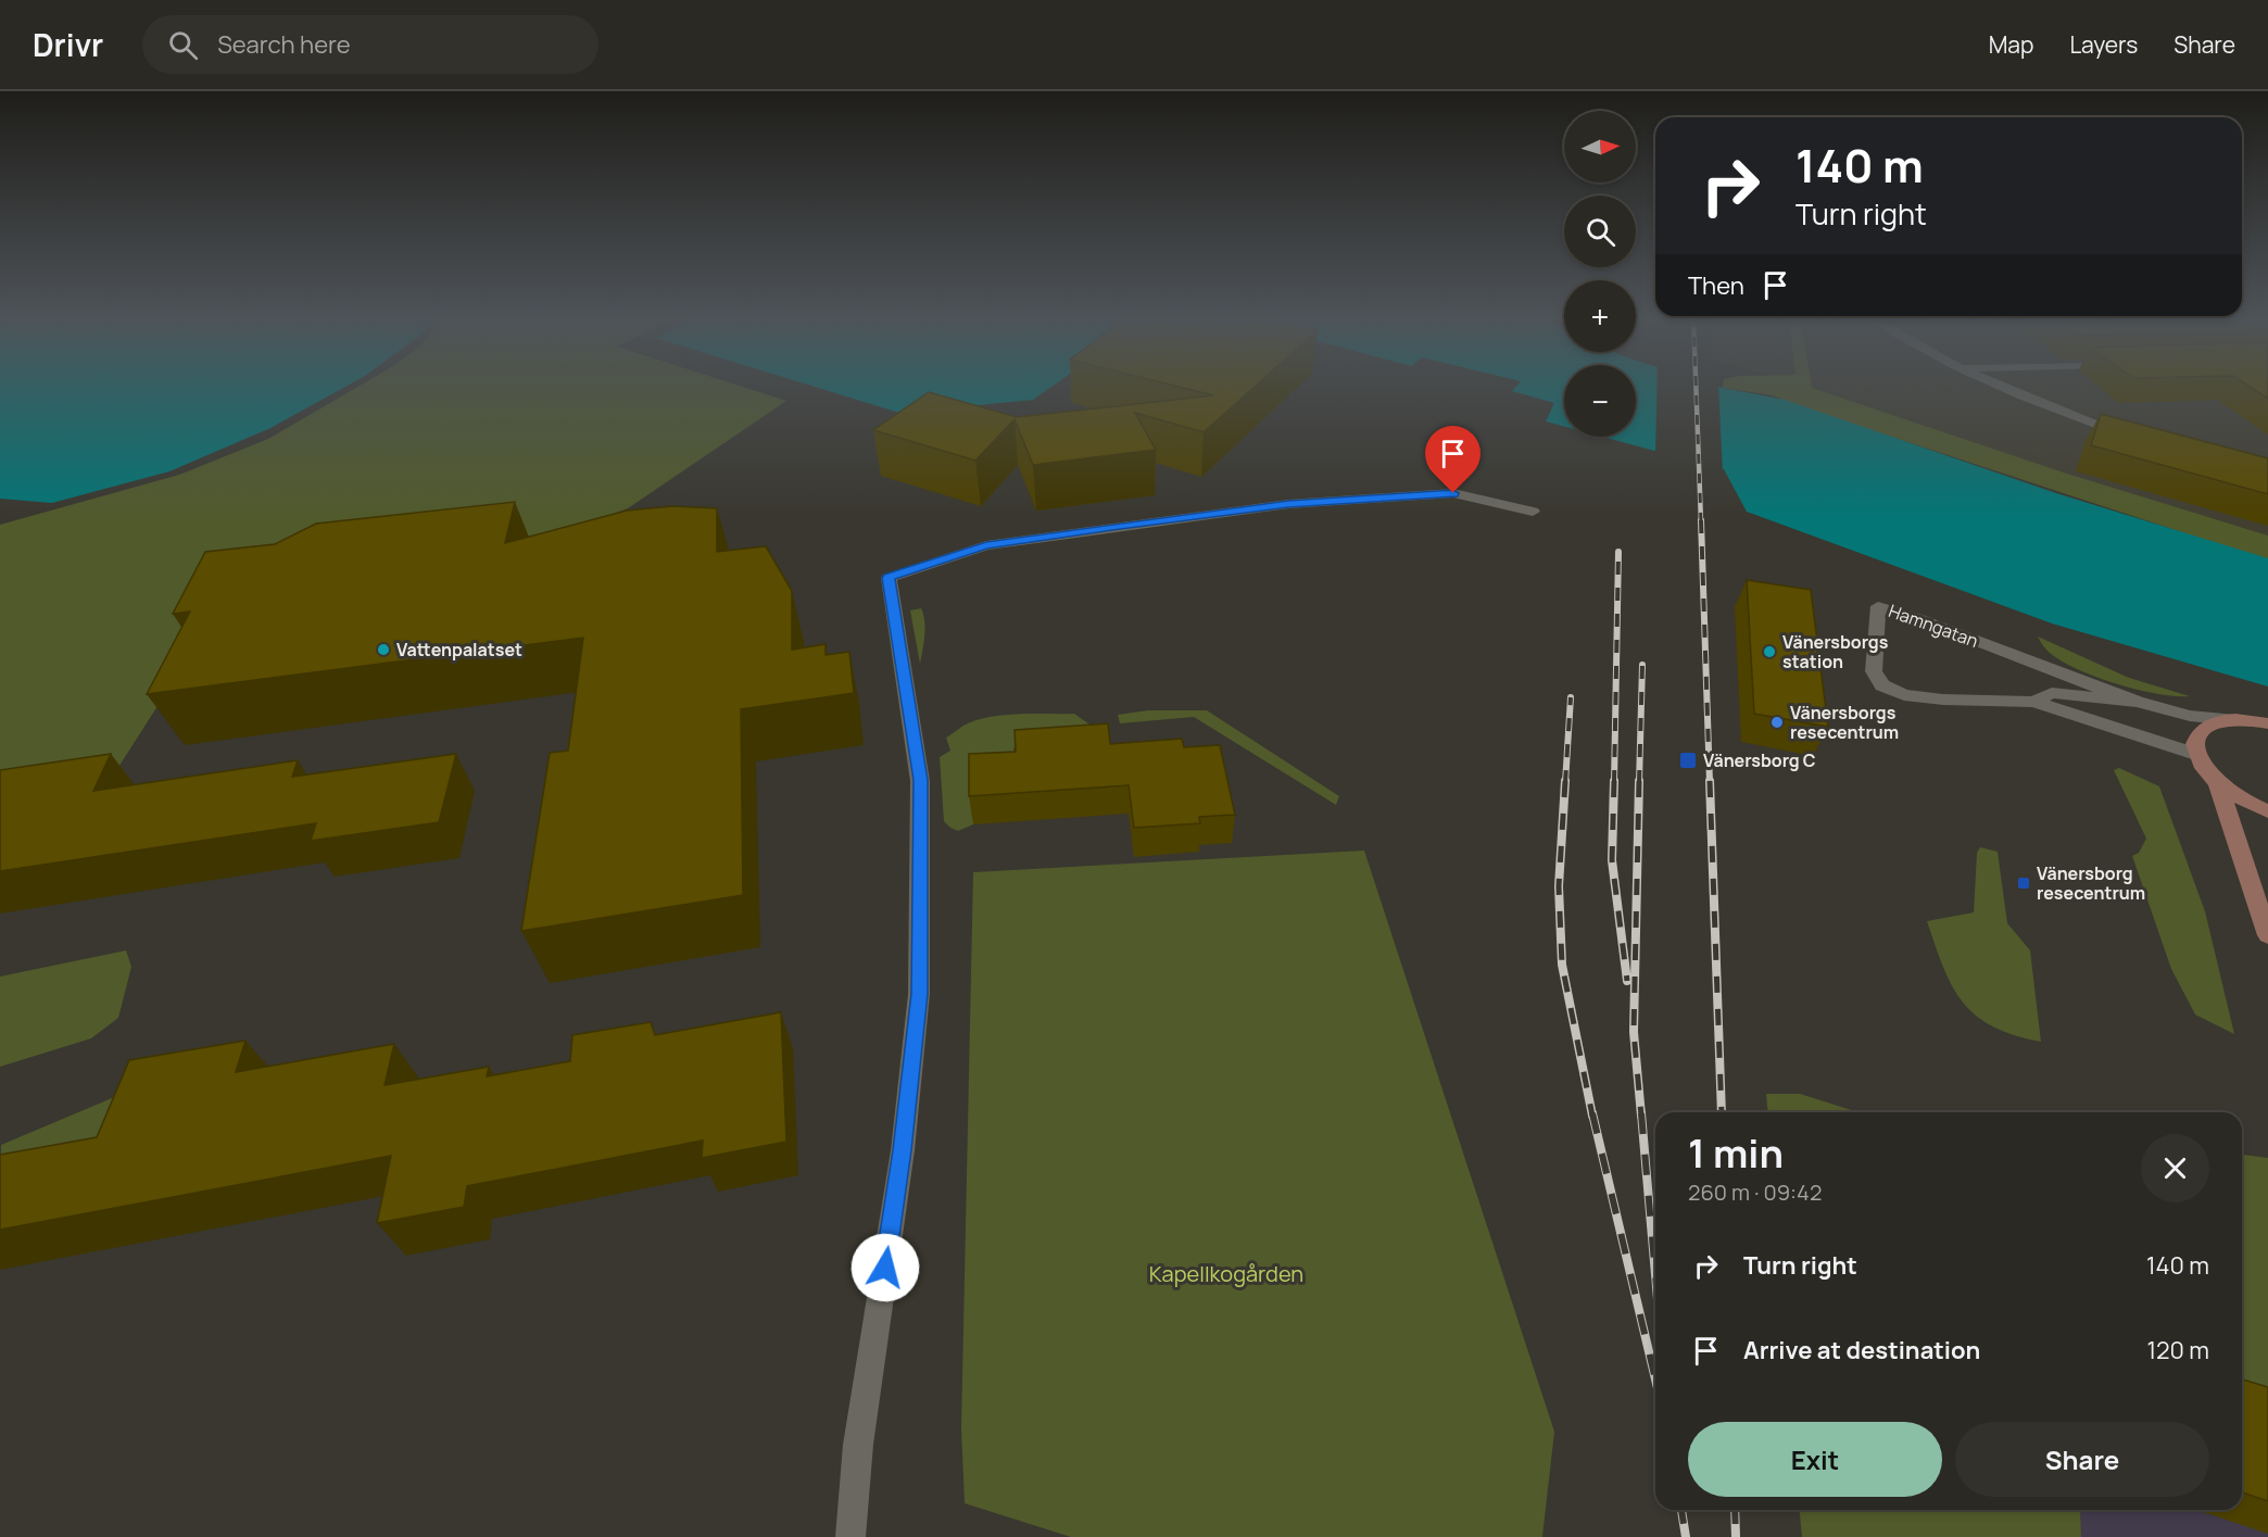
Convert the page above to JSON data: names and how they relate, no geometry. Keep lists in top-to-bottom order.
{
  "streets": {
    "street": ["Hamngatan"]
  },
  "parks": ["Kapellkogården"],
  "places": {
    "other": ["Vattenpalatset", "Vänersborgs station", "Vänersborgs resecentrum"],
    "transit": ["Vänersborg C", "Vänersborg resecentrum"]
  },
  "north": "right",
  "page": {
    "header": "Drivr",
    "search": "Search here",
    "nav": ["Map", "Layers", "Share"],
    "map_buttons": ["+", "−"],
    "turn": ["140 m", "Turn right"],
    "then": "Then",
    "heading": ["1 min", "260 m · 09:42"],
    "list": [
      {
        "name": "Turn right",
        "value": "140 m"
      },
      {
        "name": "Arrive at destination",
        "value": "120 m"
      }
    ],
    "buttons": ["Exit", "Share"]
  }
}
